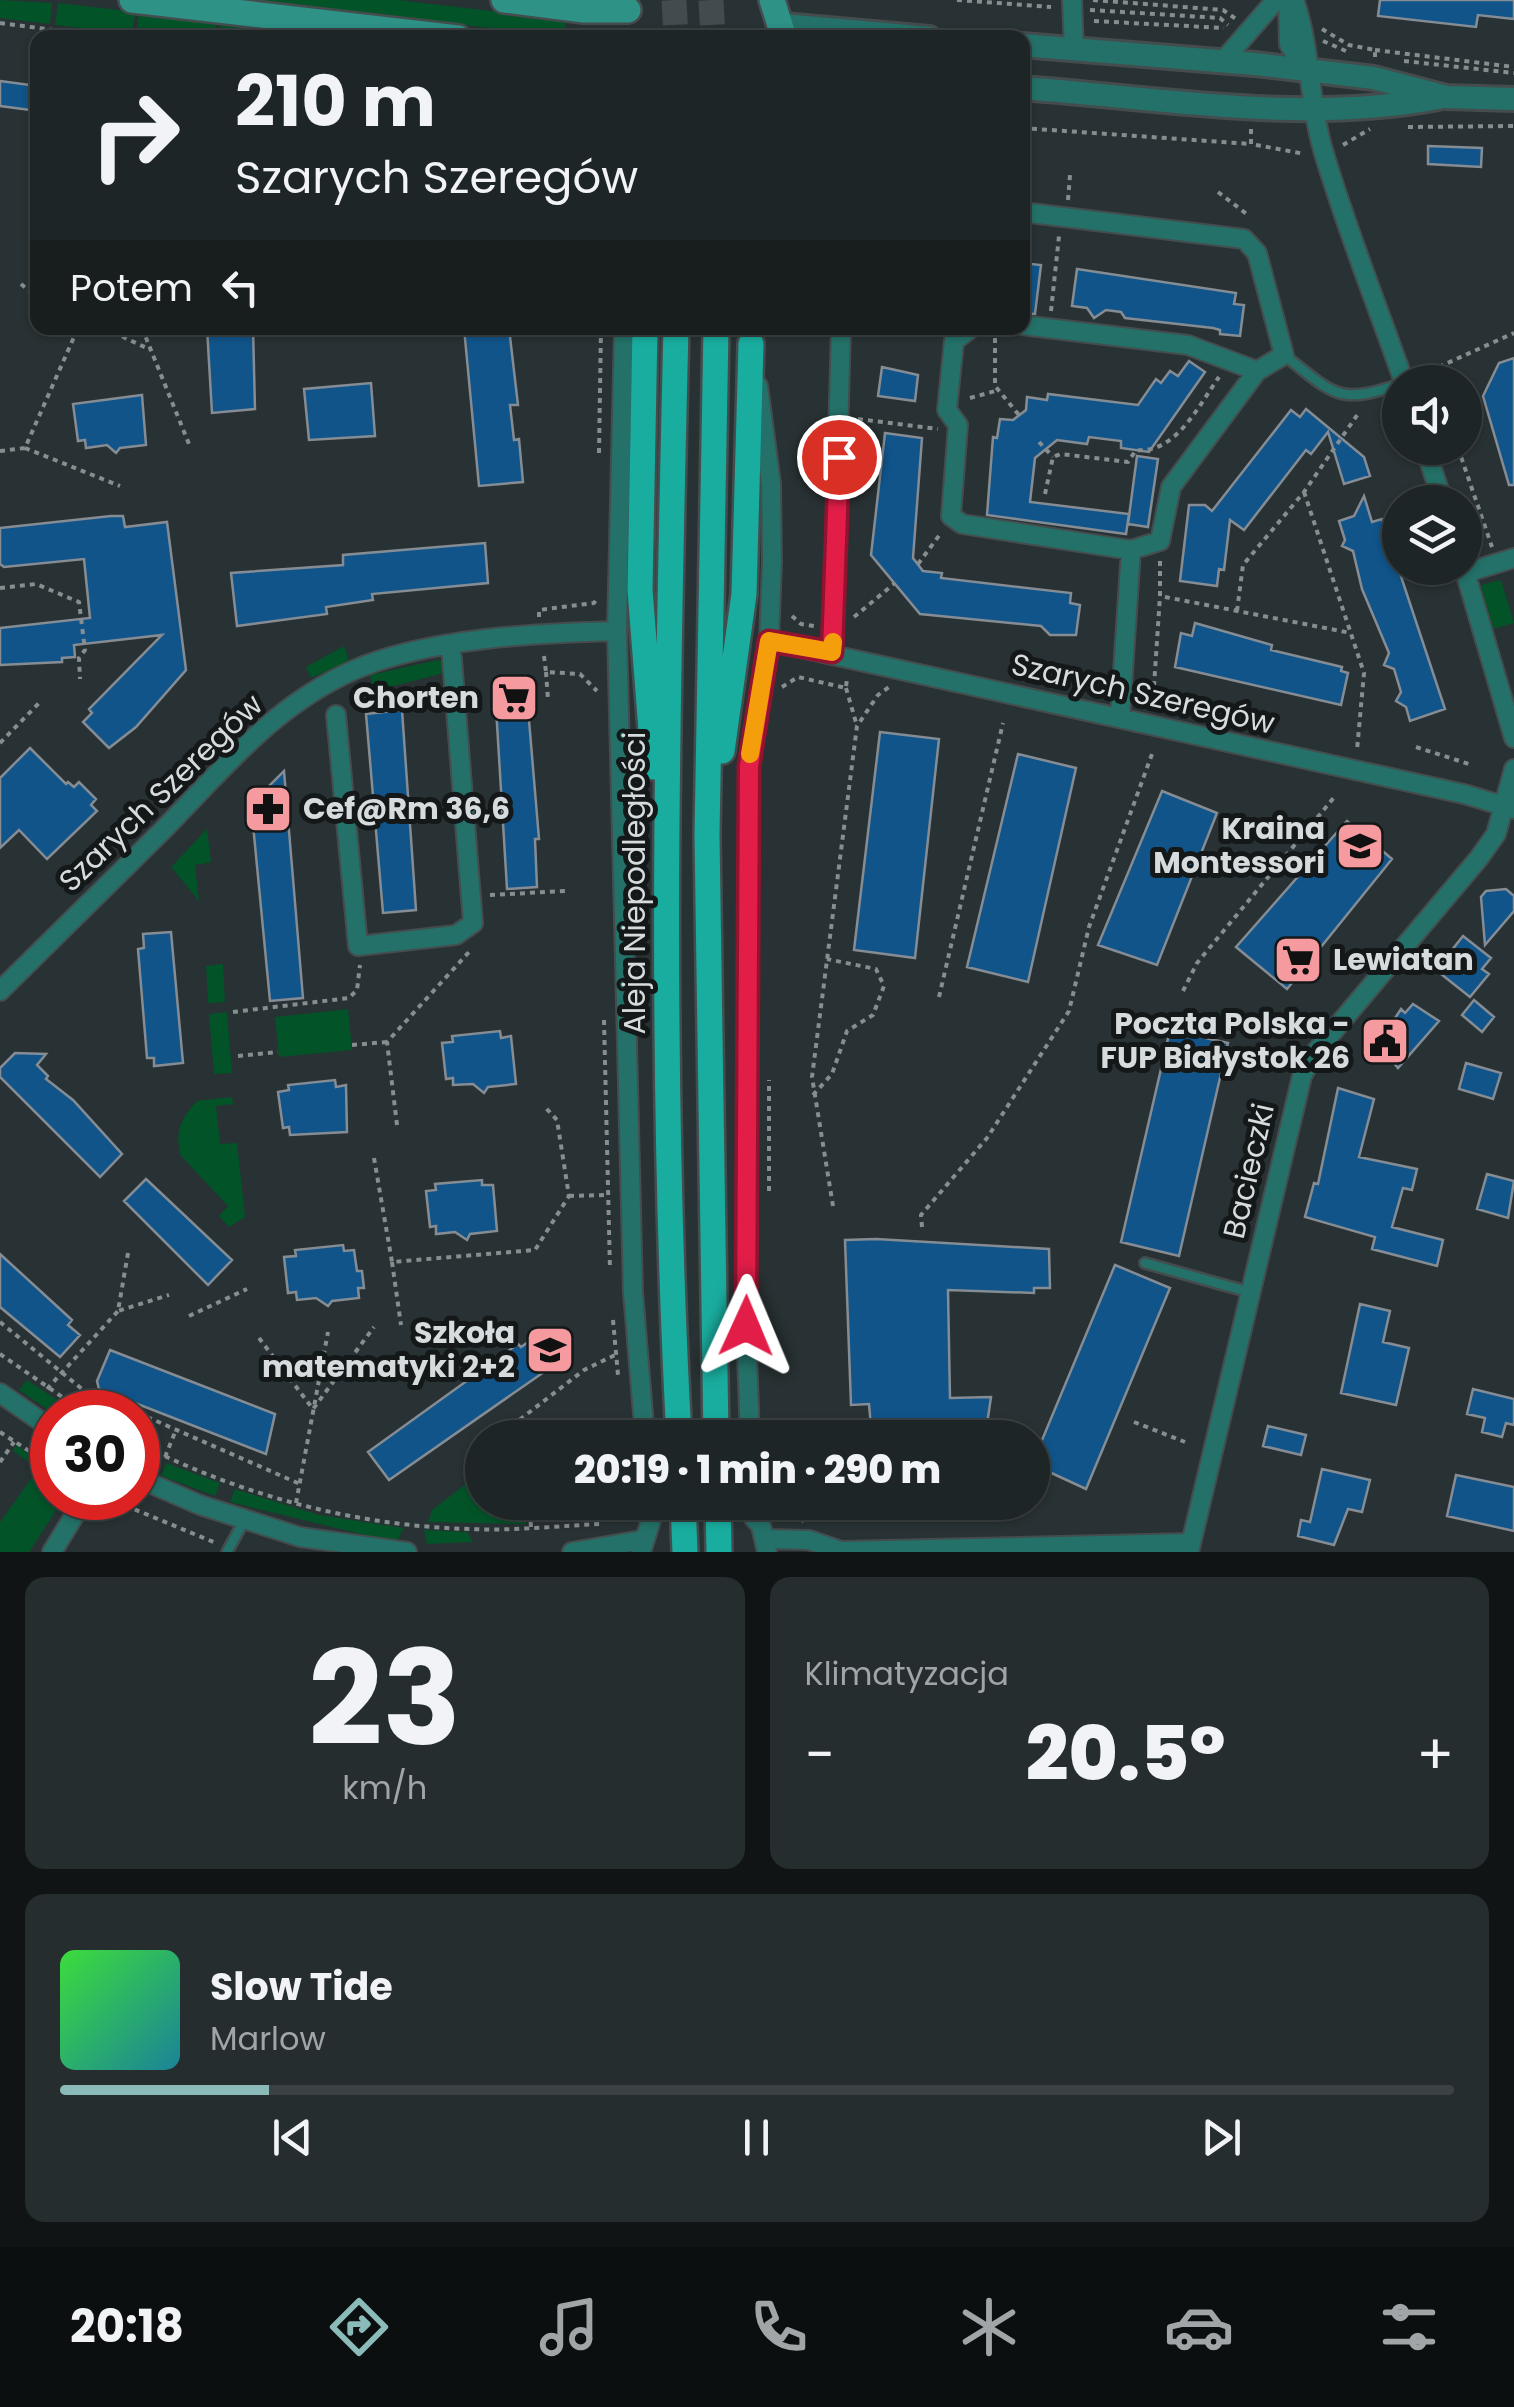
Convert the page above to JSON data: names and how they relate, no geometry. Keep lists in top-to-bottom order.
{
  "streets": {
    "main road": ["Aleja Niepodległości"],
    "street": ["Szarych Szeregów", "Bacieczki"]
  },
  "crossings": [
    ["Szarych Szeregów", "Bacieczki"]
  ],
  "places": {
    "supermarket": ["Chorten", "Lewiatan"],
    "pharmacy": ["Cef@Rm 36,6"],
    "school or university": ["Kraina Montessori", "Szkoła matematyki 2+2"],
    "public building": ["Poczta Polska - FUP Białystok 26"]
  },
  "page": {
    "turn": ["210 m", "Szarych Szeregów"],
    "then": "Potem",
    "limit": "30",
    "trip": "20:19 · 1 min · 290 m",
    "tile": [
      ["23", "km/h"],
      "Klimatyzacja"
    ],
    "heat": ["−", "20.5°", "+"],
    "song": ["Slow Tide", "Marlow"],
    "tabs": "20:18"
  }
}
